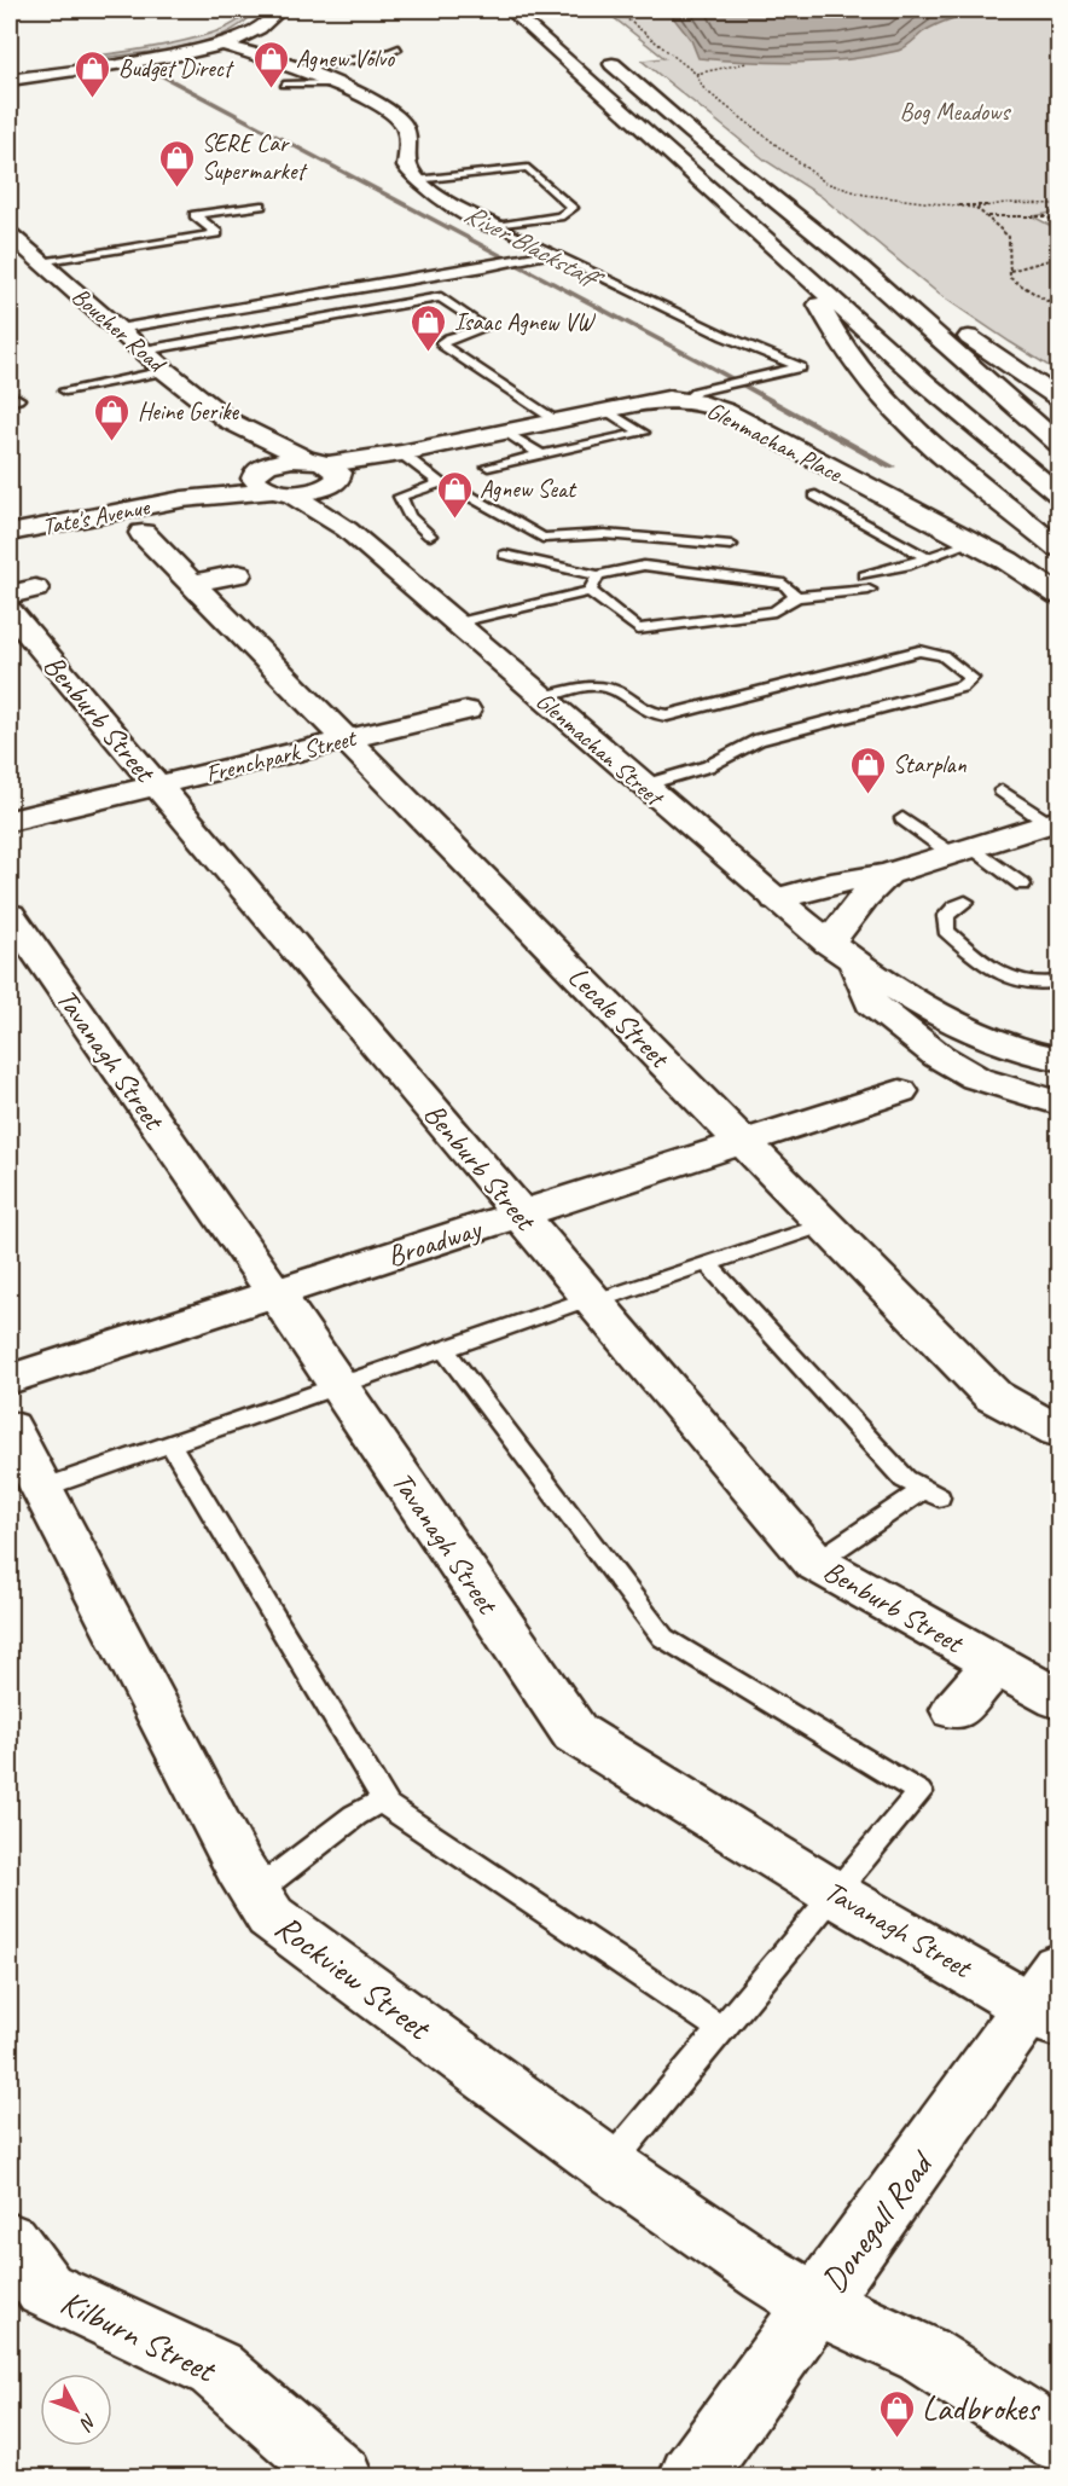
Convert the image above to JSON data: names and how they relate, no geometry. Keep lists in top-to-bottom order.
{
  "streets": {
    "main road": [
      "Boucher Road",
      "Glenmachan Place",
      "Tate's Avenue",
      "Benburb Street",
      "Glenmachan Street",
      "Frenchpark Street",
      "Lecale Street",
      "Tavanagh Street",
      "Broadway",
      "Rockview Street",
      "Donegall Road",
      "Kilburn Street"
    ]
  },
  "crossings": [
    ["Boucher Road", "Glenmachan Place"],
    ["Boucher Road", "Tate's Avenue"],
    ["Boucher Road", "Glenmachan Street"],
    ["Glenmachan Place", "Tate's Avenue"],
    ["Tate's Avenue", "Glenmachan Street"],
    ["Benburb Street", "Frenchpark Street"],
    ["Benburb Street", "Broadway"],
    ["Frenchpark Street", "Lecale Street"],
    ["Lecale Street", "Broadway"],
    ["Tavanagh Street", "Broadway"],
    ["Tavanagh Street", "Donegall Road"],
    ["Rockview Street", "Donegall Road"]
  ],
  "water": ["River Blackstaff"],
  "parks": ["Bog Meadows"],
  "places": {
    "shop": [
      "Agnew Volvo",
      "Budget Direct",
      "SERE Car Supermarket",
      "Isaac Agnew VW",
      "Heine Gerike",
      "Agnew Seat",
      "Starplan",
      "Ladbrokes"
    ]
  },
  "north": "bottom right"
}
